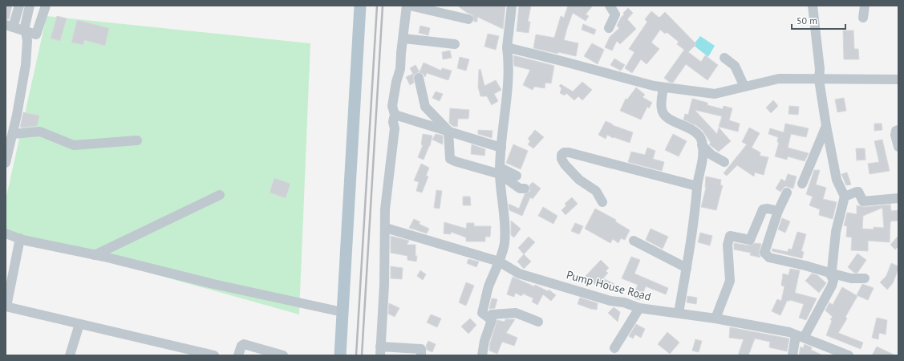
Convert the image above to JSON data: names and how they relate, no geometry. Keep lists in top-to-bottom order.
{
  "streets": {
    "street": ["Pump House Road"]
  },
  "scale_bar": "50 m"
}
